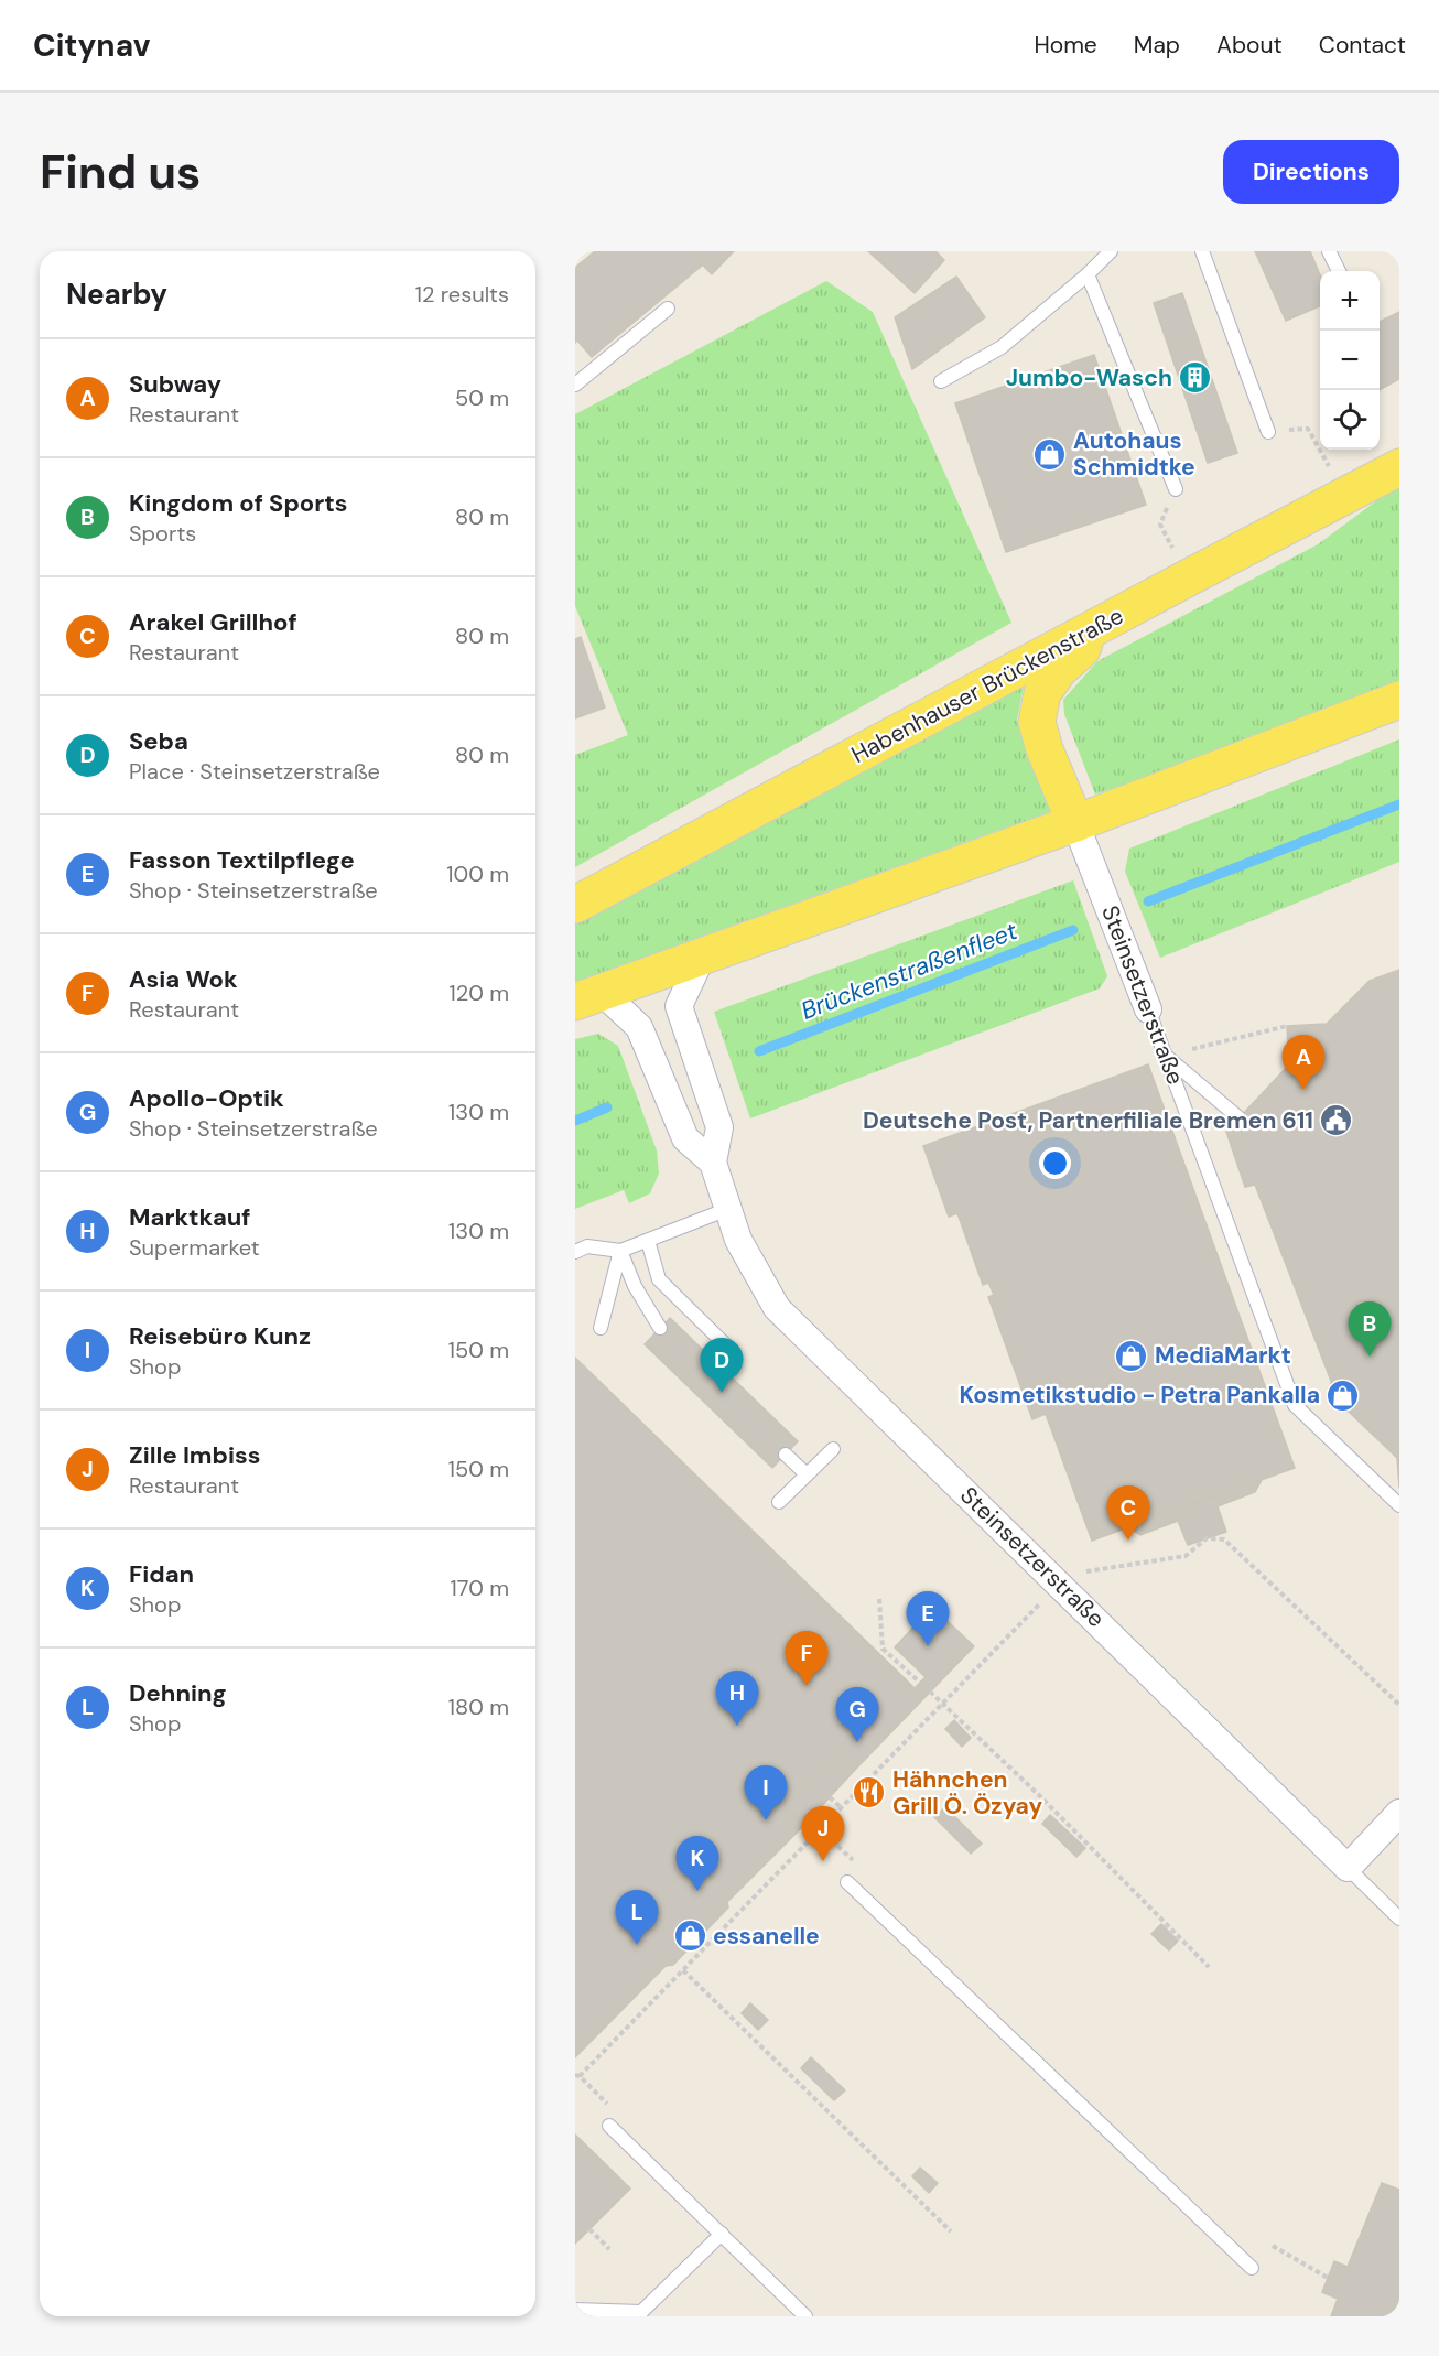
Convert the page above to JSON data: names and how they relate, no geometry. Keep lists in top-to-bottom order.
{
  "streets": {
    "main road": ["Habenhauser Brückenstraße"],
    "street": ["Steinsetzerstraße"]
  },
  "water": ["Brückenstraßenfleet"],
  "places": {
    "building": ["Jumbo-Wasch"],
    "shop": [
      "Autohaus Schmidtke",
      "MediaMarkt",
      "Kosmetikstudio - Petra Pankalla",
      "essanelle"
    ],
    "public building": ["Deutsche Post, Partnerfiliale Bremen 611"],
    "restaurant": ["Hähnchen Grill Ö. Özyay"]
  },
  "page": {
    "header": "Citynav",
    "nav": [
      "Home",
      "Map",
      "About",
      "Contact"
    ],
    "buttons": "Directions",
    "title": "Find us",
    "heading": ["Nearby", "12 results"],
    "map_buttons": ["+", "−"],
    "list": [
      {
        "mark": "A",
        "name": "Subway",
        "note": "Restaurant",
        "value": "50 m"
      },
      {
        "mark": "B",
        "name": "Kingdom of Sports",
        "note": "Sports",
        "value": "80 m"
      },
      {
        "mark": "C",
        "name": "Arakel Grillhof",
        "note": "Restaurant",
        "value": "80 m"
      },
      {
        "mark": "D",
        "name": "Seba",
        "note": "Place · Steinsetzerstraße",
        "value": "80 m"
      },
      {
        "mark": "E",
        "name": "Fasson Textilpflege",
        "note": "Shop · Steinsetzerstraße",
        "value": "100 m"
      },
      {
        "mark": "F",
        "name": "Asia Wok",
        "note": "Restaurant",
        "value": "120 m"
      },
      {
        "mark": "G",
        "name": "Apollo-Optik",
        "note": "Shop · Steinsetzerstraße",
        "value": "130 m"
      },
      {
        "mark": "H",
        "name": "Marktkauf",
        "note": "Supermarket",
        "value": "130 m"
      },
      {
        "mark": "I",
        "name": "Reisebüro Kunz",
        "note": "Shop",
        "value": "150 m"
      },
      {
        "mark": "J",
        "name": "Zille Imbiss",
        "note": "Restaurant",
        "value": "150 m"
      },
      {
        "mark": "K",
        "name": "Fidan",
        "note": "Shop",
        "value": "170 m"
      },
      {
        "mark": "L",
        "name": "Dehning",
        "note": "Shop",
        "value": "180 m"
      }
    ],
    "pins": [
      "A",
      "B",
      "D",
      "C",
      "E",
      "F",
      "H",
      "G",
      "I",
      "J",
      "K",
      "L"
    ]
  }
}
